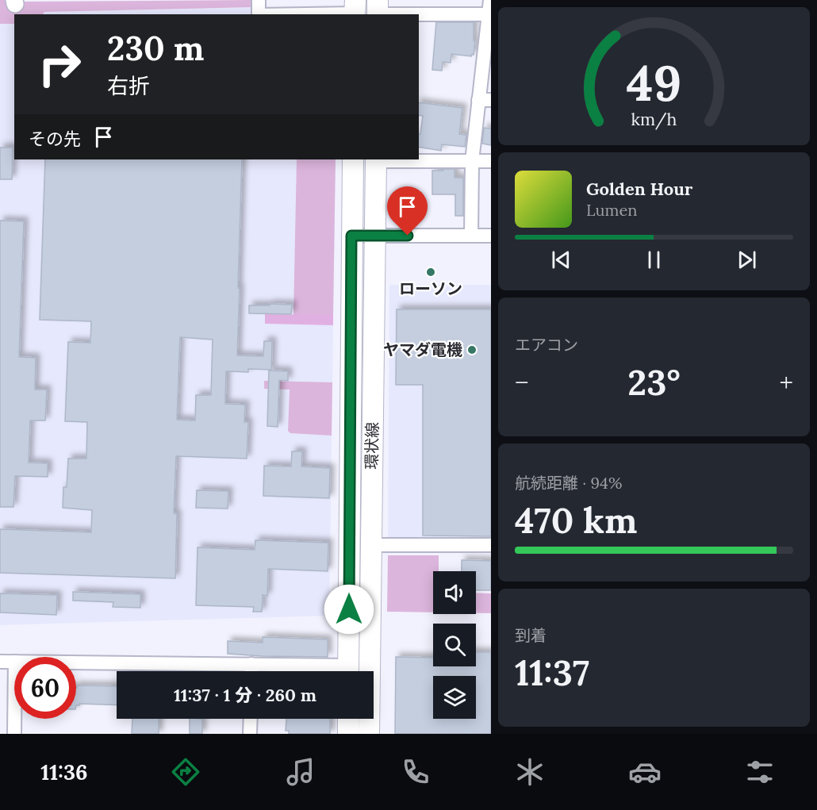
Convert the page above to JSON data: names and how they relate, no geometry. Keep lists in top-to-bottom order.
{
  "streets": {
    "main road": ["環状線"]
  },
  "places": ["ローソン", "ヤマダ電機"],
  "page": {
    "turn": ["230 m", "右折"],
    "then": "その先",
    "song": ["Golden Hour", "Lumen"],
    "tile": [
      "エアコン",
      ["航続距離 · 94%", "470 km"],
      ["到着", "11:37"]
    ],
    "heat": ["−", "23°", "+"],
    "limit": "60",
    "trip": "11:37 · 1 分 · 260 m",
    "tabs": "11:36",
    "gauge": ["49", "km/h"]
  }
}
